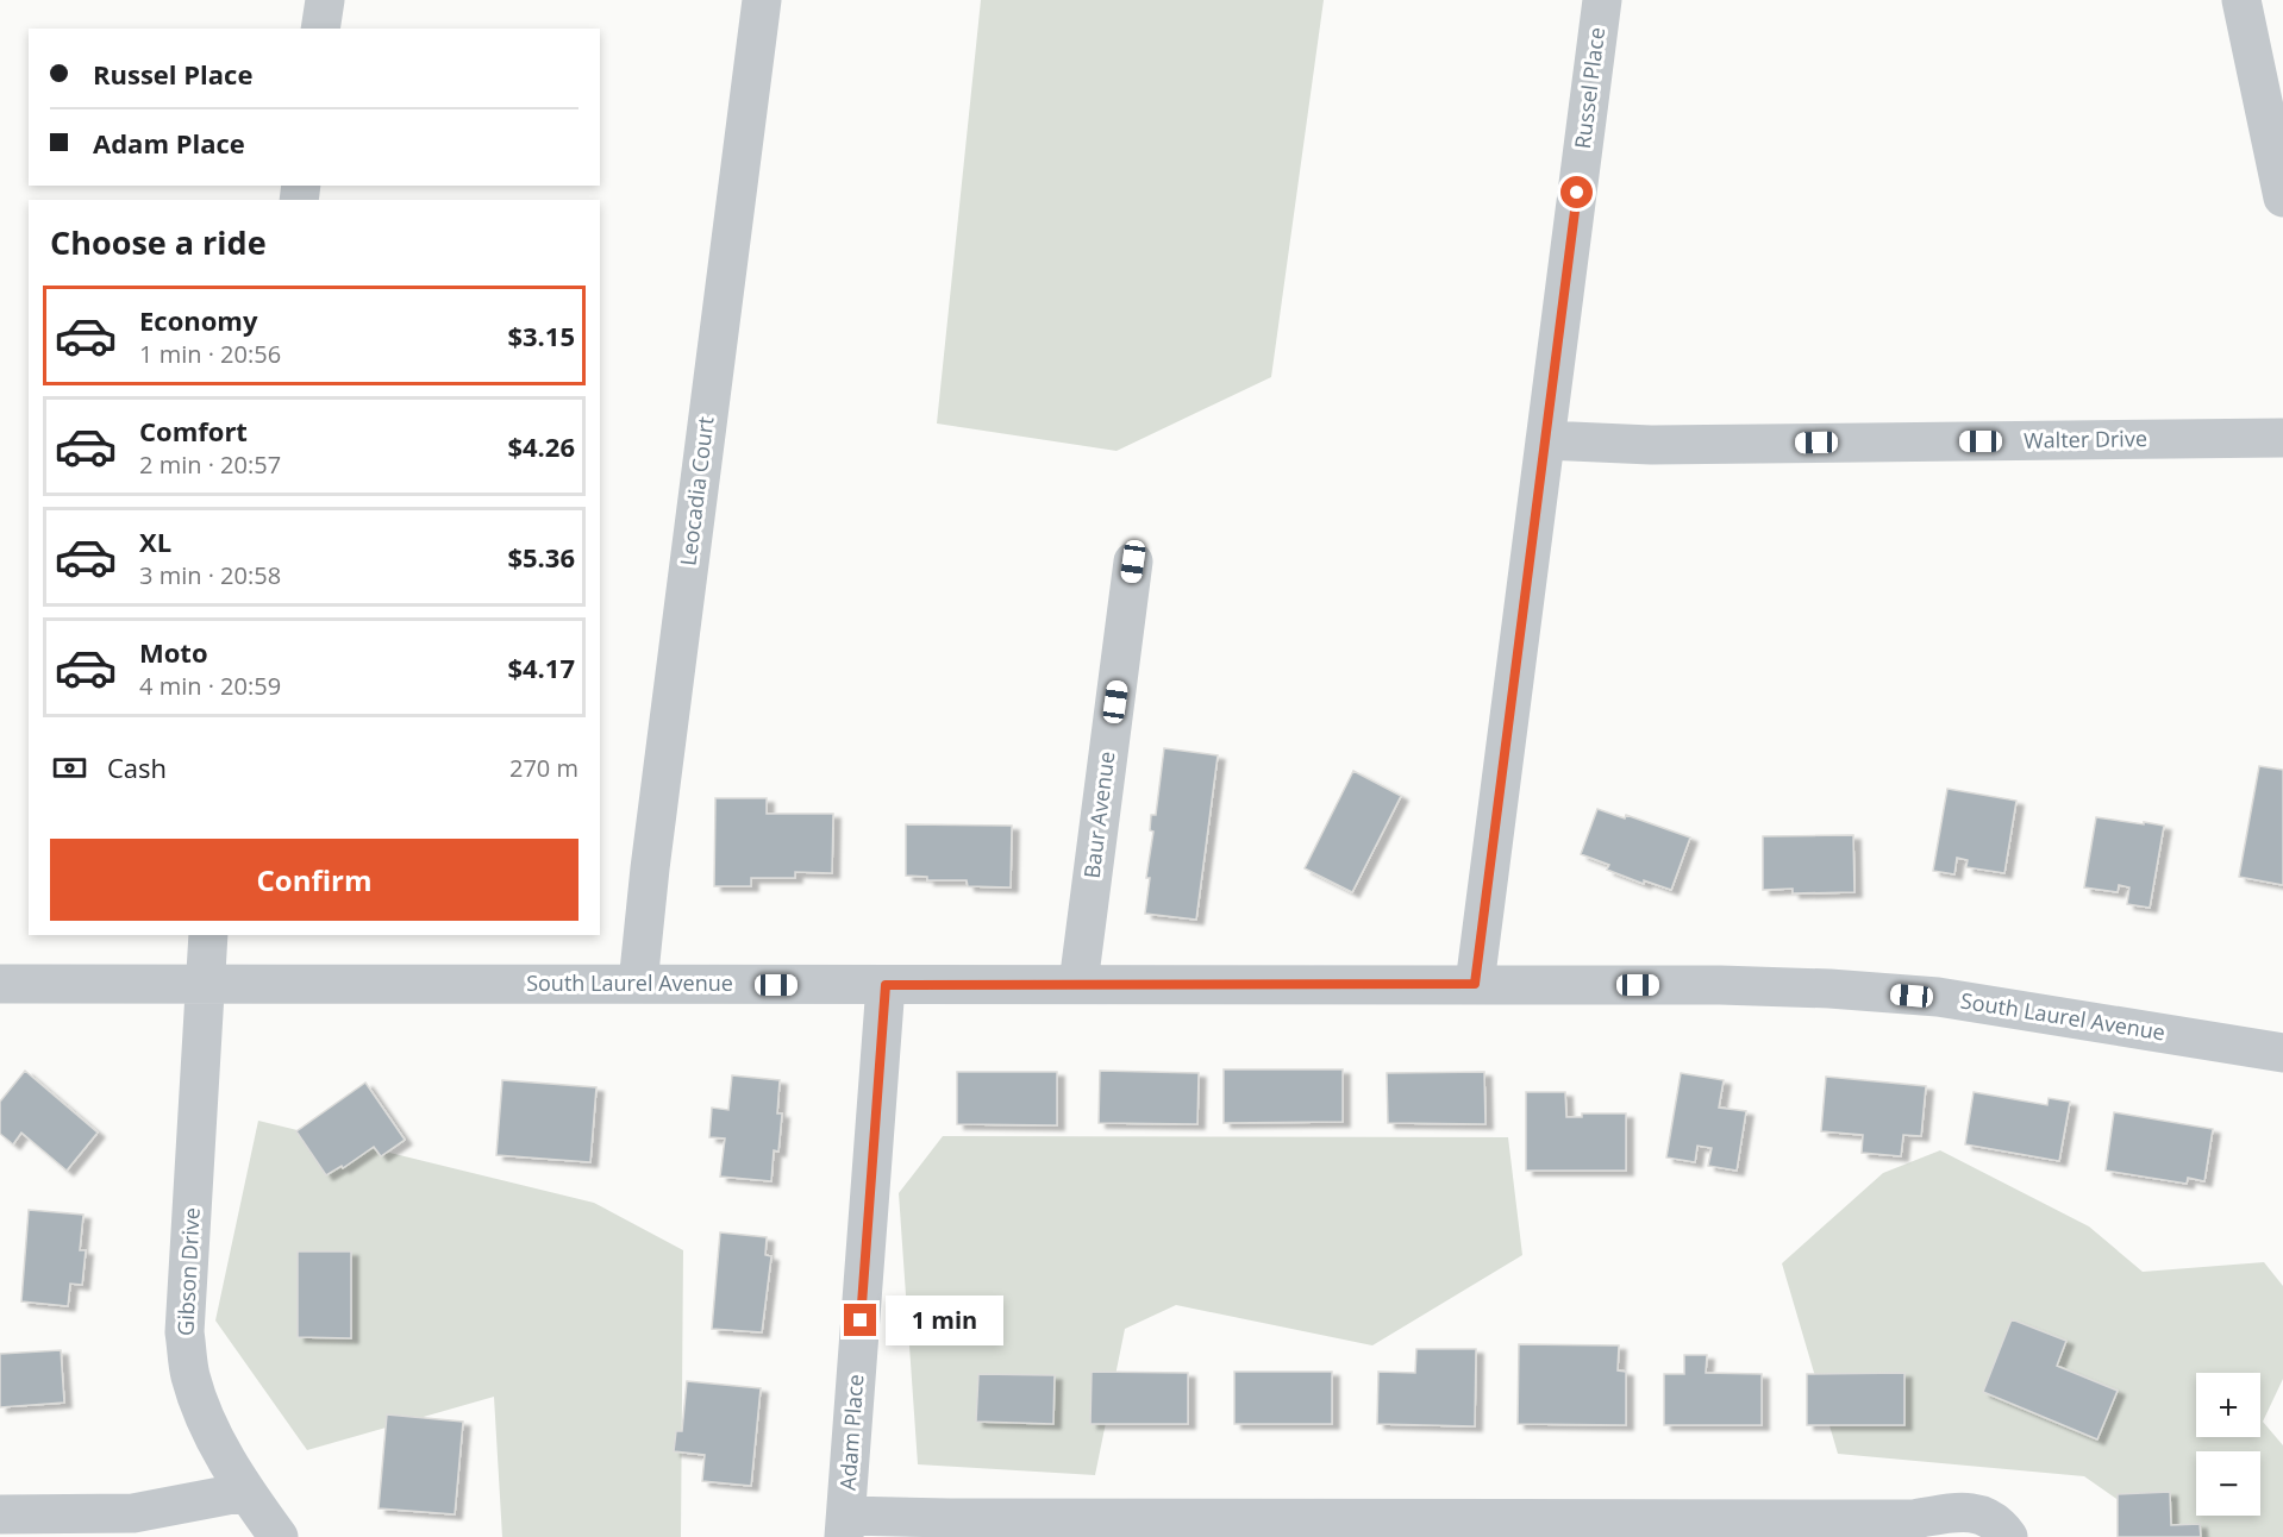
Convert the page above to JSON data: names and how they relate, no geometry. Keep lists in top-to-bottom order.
{
  "streets": {
    "street": [
      "Russel Place",
      "Walter Drive",
      "Leocadia Court",
      "Baur Avenue",
      "South Laurel Avenue",
      "Gibson Drive",
      "Adam Place"
    ]
  },
  "crossings": [
    ["Russel Place", "Walter Drive"],
    ["Russel Place", "South Laurel Avenue"],
    ["Leocadia Court", "South Laurel Avenue"],
    ["Baur Avenue", "South Laurel Avenue"],
    ["South Laurel Avenue", "Gibson Drive"],
    ["South Laurel Avenue", "Adam Place"]
  ],
  "page": {
    "banner": ["Russel Place", "Adam Place"],
    "heading": "Choose a ride",
    "list": [
      {
        "name": "Economy",
        "note": "1 min · 20:56",
        "value": "$3.15"
      },
      {
        "name": "Comfort",
        "note": "2 min · 20:57",
        "value": "$4.26"
      },
      {
        "name": "XL",
        "note": "3 min · 20:58",
        "value": "$5.36"
      },
      {
        "name": "Moto",
        "note": "4 min · 20:59",
        "value": "$4.17"
      }
    ],
    "pay": ["Cash", "270 m"],
    "buttons": "Confirm",
    "bubble": "1 min",
    "map_buttons": ["+", "−"]
  }
}
